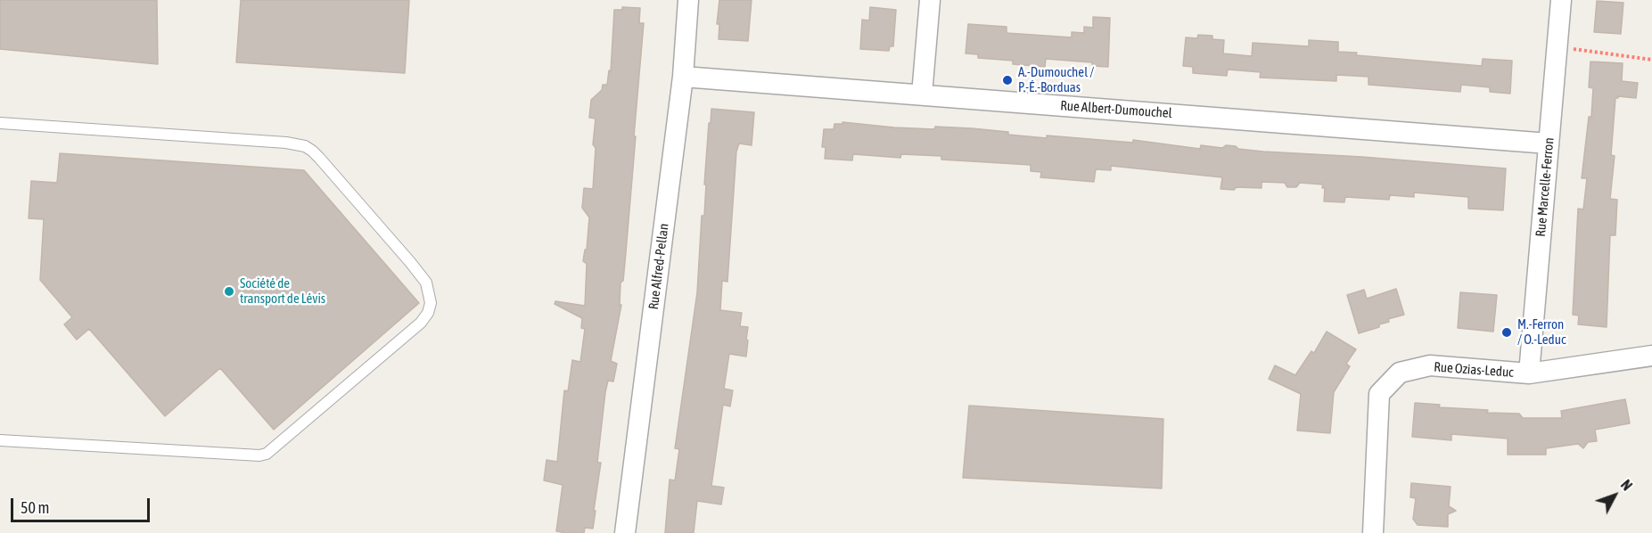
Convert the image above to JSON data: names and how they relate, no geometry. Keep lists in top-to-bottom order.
{
  "streets": {
    "street": [
      "Rue Albert-Dumouchel",
      "Rue Marcelle-Ferron",
      "Rue Alfred-Pellan",
      "Rue Ozias-Leduc"
    ]
  },
  "crossings": [
    ["Rue Albert-Dumouchel", "Rue Marcelle-Ferron"],
    ["Rue Albert-Dumouchel", "Rue Alfred-Pellan"],
    ["Rue Marcelle-Ferron", "Rue Ozias-Leduc"]
  ],
  "places": ["A.-Dumouchel / P.-É.-Borduas", "Société de transport de Lévis", "M.-Ferron / O.-Leduc"],
  "scale_bar": "50 m",
  "north": "top right"
}
